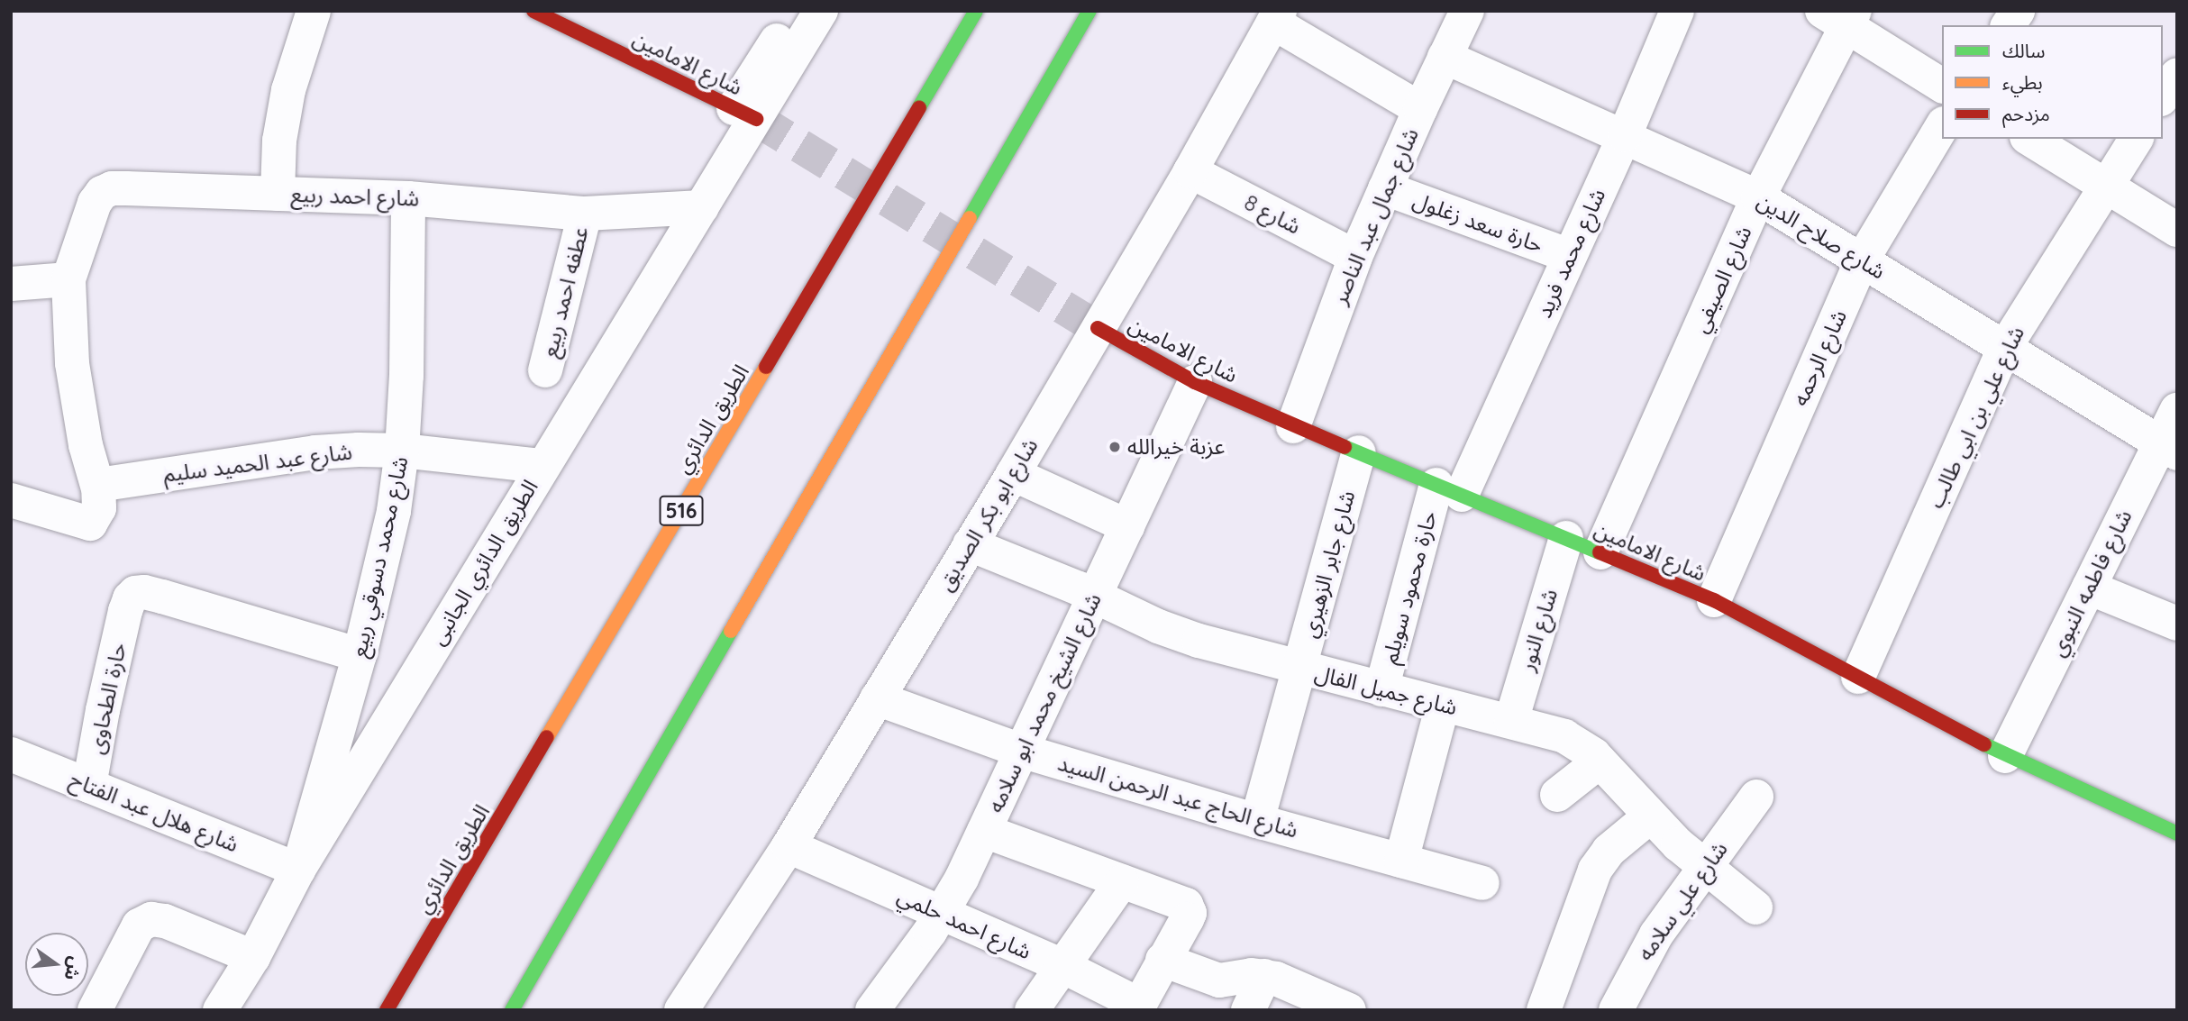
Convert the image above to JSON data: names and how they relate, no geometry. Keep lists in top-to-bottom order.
{
  "streets": {
    "main road": ["شارع الامامين", "الطريق الدائري", "516"],
    "street": [
      "شارع احمد ربيع",
      "شارع 8",
      "شارع جمال عبد الناصر",
      "حارة سعد زغلول",
      "شارع صلاح الدين",
      "شارع محمد فريد",
      "شارع الصيفي",
      "عطفه احمد ربيع",
      "شارع الرحمه",
      "شارع علي بن ابي طالب",
      "شارع عبد الحميد سليم",
      "شارع ابو بكر الصديق",
      "شارع محمد دسوقي ربيع",
      "الطريق الدائري الجانبى",
      "شارع جابر الزهيري",
      "شارع فاطمه النبوي",
      "حارة محمود سويلم",
      "شارع النور",
      "شارع جميل الفال",
      "حارة الطحاوى",
      "شارع الشيخ محمد ابو سلامه",
      "شارع الحاج عبد الرحمن السيد",
      "شارع هلال عبد الفتاح",
      "شارع علي سلامه",
      "شارع احمد حلمي"
    ]
  },
  "crossings": [
    ["شارع الامامين", "شارع جمال عبد الناصر"],
    ["شارع الامامين", "شارع محمد فريد"],
    ["شارع الامامين", "شارع الصيفي"],
    ["شارع الامامين", "شارع الرحمه"],
    ["شارع الامامين", "شارع علي بن ابي طالب"],
    ["شارع الامامين", "شارع ابو بكر الصديق"],
    ["شارع الامامين", "الطريق الدائري الجانبى"],
    ["شارع الامامين", "شارع جابر الزهيري"],
    ["شارع الامامين", "شارع فاطمه النبوي"],
    ["شارع الامامين", "حارة محمود سويلم"],
    ["شارع الامامين", "شارع النور"],
    ["شارع الامامين", "شارع الشيخ محمد ابو سلامه"],
    ["شارع احمد ربيع", "عطفه احمد ربيع"],
    ["شارع احمد ربيع", "شارع محمد دسوقي ربيع"],
    ["شارع احمد ربيع", "الطريق الدائري الجانبى"],
    ["شارع 8", "شارع جمال عبد الناصر"],
    ["شارع 8", "شارع ابو بكر الصديق"],
    ["شارع جمال عبد الناصر", "حارة سعد زغلول"],
    ["شارع جمال عبد الناصر", "شارع صلاح الدين"],
    ["حارة سعد زغلول", "شارع محمد فريد"],
    ["شارع صلاح الدين", "شارع محمد فريد"],
    ["شارع صلاح الدين", "شارع الصيفي"],
    ["شارع صلاح الدين", "شارع الرحمه"],
    ["شارع صلاح الدين", "شارع علي بن ابي طالب"],
    ["شارع صلاح الدين", "شارع فاطمه النبوي"],
    ["شارع محمد فريد", "حارة محمود سويلم"],
    ["شارع عبد الحميد سليم", "شارع محمد دسوقي ربيع"],
    ["شارع عبد الحميد سليم", "الطريق الدائري الجانبى"],
    ["شارع ابو بكر الصديق", "شارع جميل الفال"],
    ["شارع ابو بكر الصديق", "شارع الحاج عبد الرحمن السيد"],
    ["شارع ابو بكر الصديق", "شارع احمد حلمي"],
    ["شارع محمد دسوقي ربيع", "الطريق الدائري الجانبى"],
    ["شارع محمد دسوقي ربيع", "حارة الطحاوى"],
    ["شارع محمد دسوقي ربيع", "شارع هلال عبد الفتاح"],
    ["الطريق الدائري الجانبى", "شارع هلال عبد الفتاح"],
    ["شارع جابر الزهيري", "شارع جميل الفال"],
    ["شارع جابر الزهيري", "شارع الحاج عبد الرحمن السيد"],
    ["حارة محمود سويلم", "شارع جميل الفال"],
    ["شارع النور", "شارع جميل الفال"],
    ["شارع جميل الفال", "شارع الشيخ محمد ابو سلامه"],
    ["شارع جميل الفال", "شارع علي سلامه"],
    ["حارة الطحاوى", "شارع هلال عبد الفتاح"],
    ["شارع الشيخ محمد ابو سلامه", "شارع الحاج عبد الرحمن السيد"],
    ["شارع الشيخ محمد ابو سلامه", "شارع احمد حلمي"]
  ],
  "places": ["عزبة خيرالله"],
  "legend": ["سالك", "بطيء", "مزدحم"],
  "north": "right"
}
